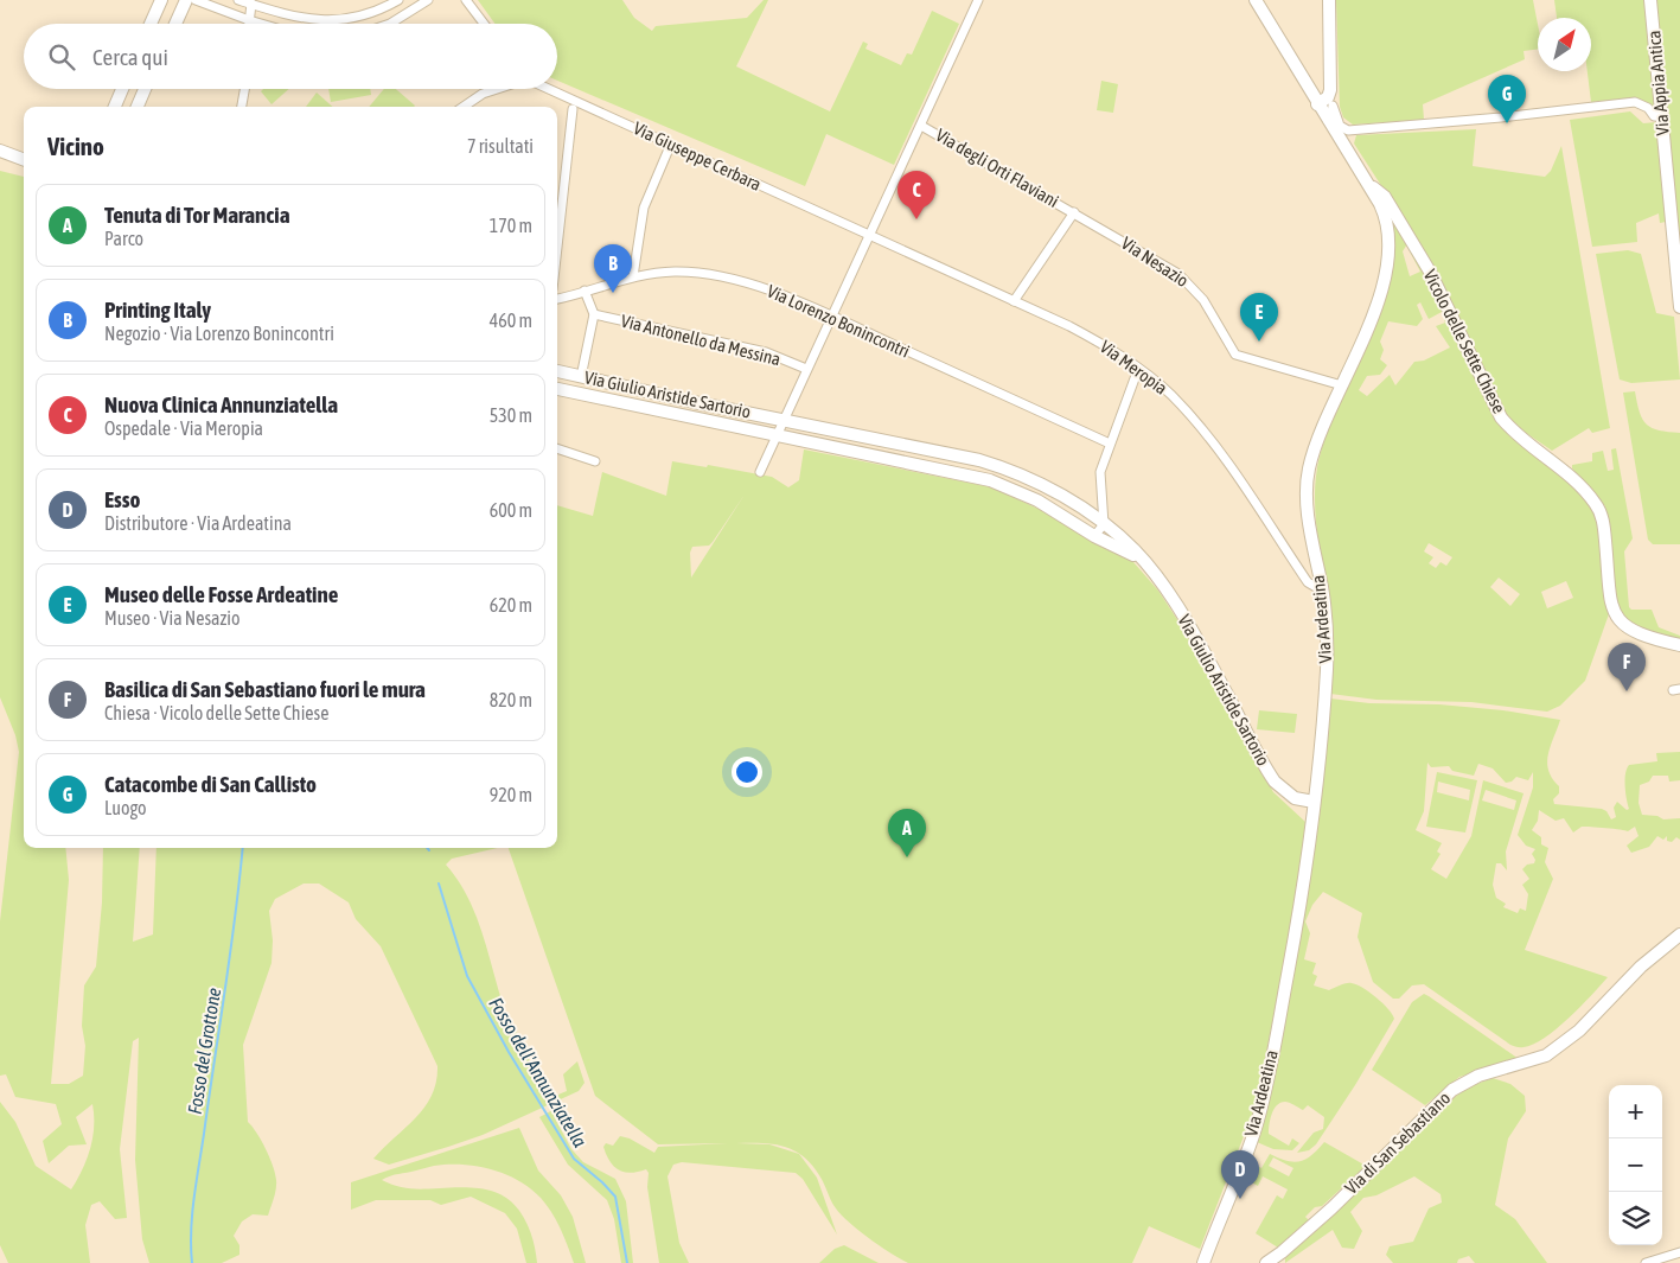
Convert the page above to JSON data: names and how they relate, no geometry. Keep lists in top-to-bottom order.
{
  "streets": {
    "main road": [
      "Via Appia Antica",
      "Vicolo delle Sette Chiese",
      "Via Giulio Aristide Sartorio",
      "Via Ardeatina",
      "Via di San Sebastiano"
    ],
    "street": [
      "Via Giuseppe Cerbara",
      "Via degli Orti Flaviani",
      "Via Nesazio",
      "Via Lorenzo Bonincontri",
      "Via Antonello da Messina",
      "Via Meropia"
    ]
  },
  "crossings": [
    ["Via Giuseppe Cerbara", "Via Meropia"],
    ["Via degli Orti Flaviani", "Via Nesazio"],
    ["Via Nesazio", "Via Ardeatina"],
    ["Vicolo delle Sette Chiese", "Via Ardeatina"],
    ["Via Meropia", "Via Ardeatina"],
    ["Via Giulio Aristide Sartorio", "Via Ardeatina"]
  ],
  "water": ["Fosso del Grottone", "Fosso dell'Annunziatella"],
  "north": "top right",
  "page": {
    "search": "Cerca qui",
    "pins": [
      "G",
      "C",
      "B",
      "E",
      "F",
      "A",
      "D"
    ],
    "heading": ["Vicino", "7 risultati"],
    "list": [
      {
        "mark": "A",
        "name": "Tenuta di Tor Marancia",
        "note": "Parco",
        "value": "170 m"
      },
      {
        "mark": "B",
        "name": "Printing Italy",
        "note": "Negozio · Via Lorenzo Bonincontri",
        "value": "460 m"
      },
      {
        "mark": "C",
        "name": "Nuova Clinica Annunziatella",
        "note": "Ospedale · Via Meropia",
        "value": "530 m"
      },
      {
        "mark": "D",
        "name": "Esso",
        "note": "Distributore · Via Ardeatina",
        "value": "600 m"
      },
      {
        "mark": "E",
        "name": "Museo delle Fosse Ardeatine",
        "note": "Museo · Via Nesazio",
        "value": "620 m"
      },
      {
        "mark": "F",
        "name": "Basilica di San Sebastiano fuori le mura",
        "note": "Chiesa · Vicolo delle Sette Chiese",
        "value": "820 m"
      },
      {
        "mark": "G",
        "name": "Catacombe di San Callisto",
        "note": "Luogo",
        "value": "920 m"
      }
    ],
    "map_buttons": ["+", "−"]
  }
}
